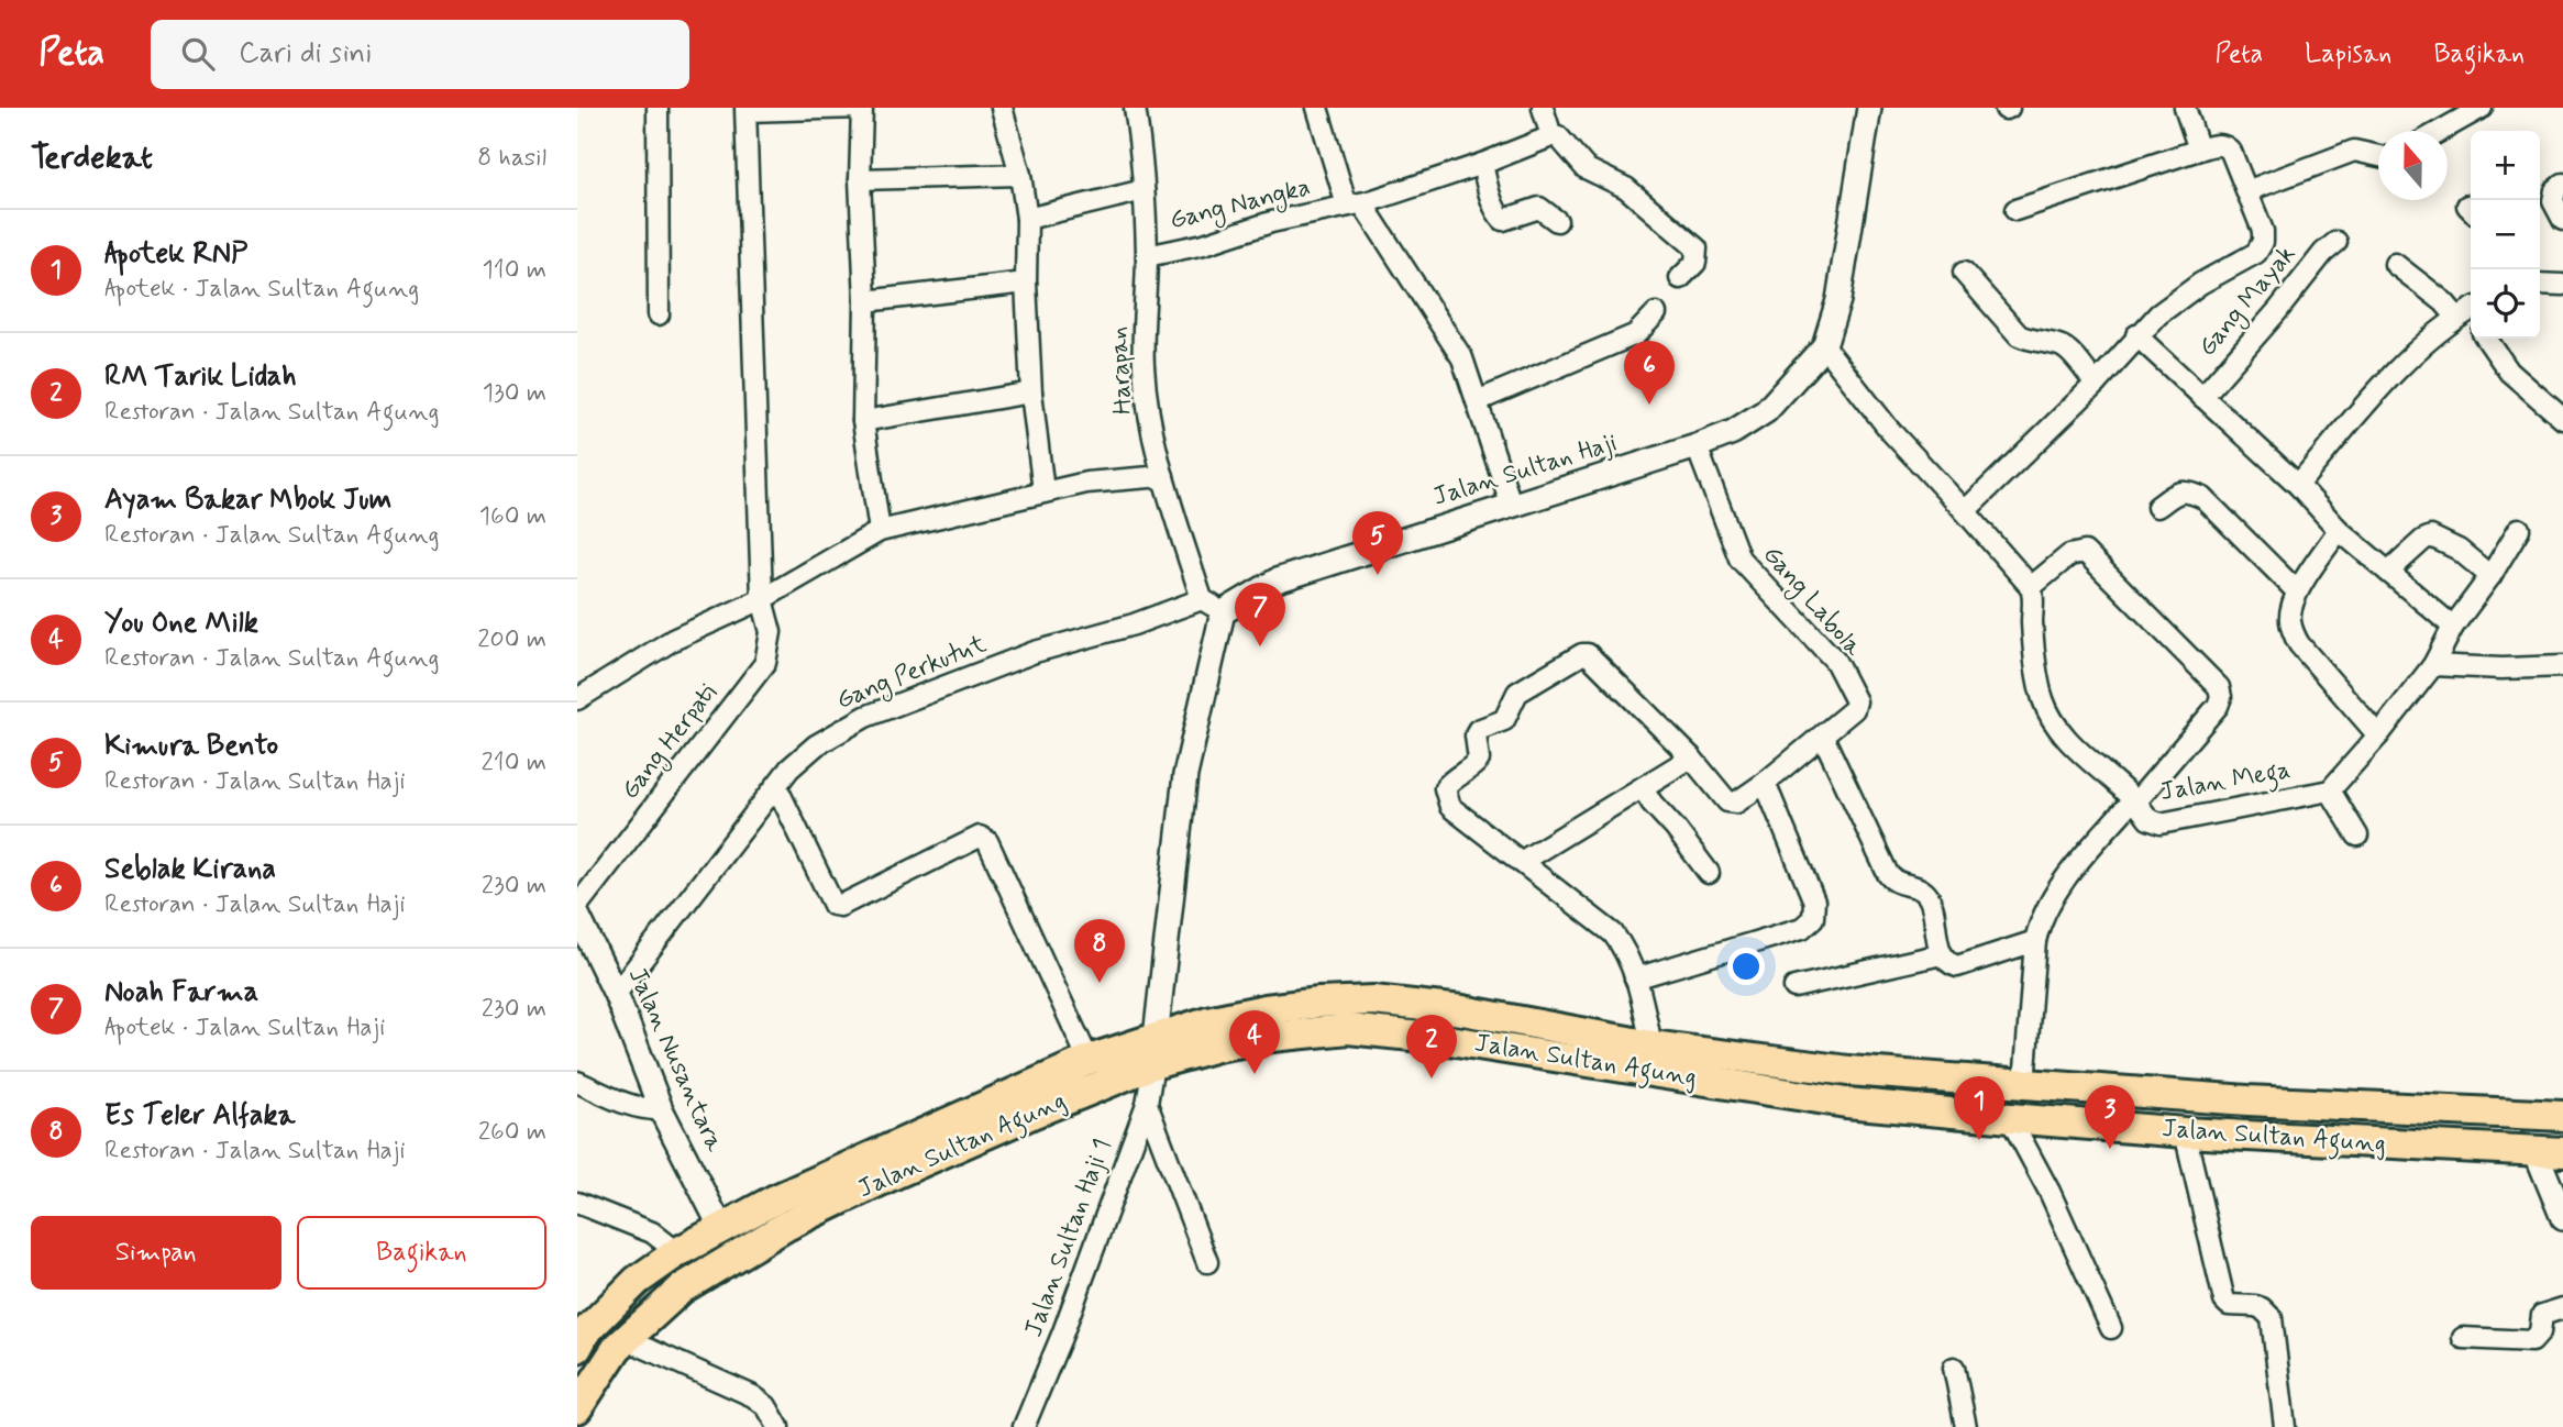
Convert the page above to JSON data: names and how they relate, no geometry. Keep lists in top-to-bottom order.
{
  "streets": {
    "main road": ["Jalan Sultan Agung"],
    "street": [
      "Gang Nangka",
      "Gang Mayak",
      "Harapan",
      "Jalan Sultan Haji",
      "Gang Labola",
      "Gang Perkutut",
      "Gang Herpati",
      "Jalan Mega",
      "Jalan Nusantara",
      "Jalan Sultan Haji 1"
    ]
  },
  "crossings": [
    ["Gang Nangka", "Harapan"],
    ["Harapan", "Gang Perkutut"],
    ["Jalan Sultan Haji", "Gang Labola"],
    ["Gang Perkutut", "Jalan Nusantara"],
    ["Jalan Nusantara", "Jalan Sultan Agung"],
    ["Jalan Sultan Agung", "Jalan Sultan Haji 1"]
  ],
  "north": "top",
  "page": {
    "header": "Peta",
    "search": "Cari di sini",
    "nav": ["Peta", "Lapisan", "Bagikan"],
    "heading": ["Terdekat", "8 hasil"],
    "map_buttons": ["+", "−"],
    "list": [
      {
        "mark": "1",
        "name": "Apotek RNP",
        "note": "Apotek · Jalan Sultan Agung",
        "value": "110 m"
      },
      {
        "mark": "2",
        "name": "RM Tarik Lidah",
        "note": "Restoran · Jalan Sultan Agung",
        "value": "130 m"
      },
      {
        "mark": "3",
        "name": "Ayam Bakar Mbok Jum",
        "note": "Restoran · Jalan Sultan Agung",
        "value": "160 m"
      },
      {
        "mark": "4",
        "name": "You One Milk",
        "note": "Restoran · Jalan Sultan Agung",
        "value": "200 m"
      },
      {
        "mark": "5",
        "name": "Kimura Bento",
        "note": "Restoran · Jalan Sultan Haji",
        "value": "210 m"
      },
      {
        "mark": "6",
        "name": "Seblak Kirana",
        "note": "Restoran · Jalan Sultan Haji",
        "value": "230 m"
      },
      {
        "mark": "7",
        "name": "Noah Farma",
        "note": "Apotek · Jalan Sultan Haji",
        "value": "230 m"
      },
      {
        "mark": "8",
        "name": "Es Teler Alfaka",
        "note": "Restoran · Jalan Sultan Haji",
        "value": "260 m"
      }
    ],
    "pins": [
      "6",
      "5",
      "7",
      "8",
      "4",
      "2",
      "1",
      "3"
    ],
    "buttons": ["Simpan", "Bagikan"]
  }
}
